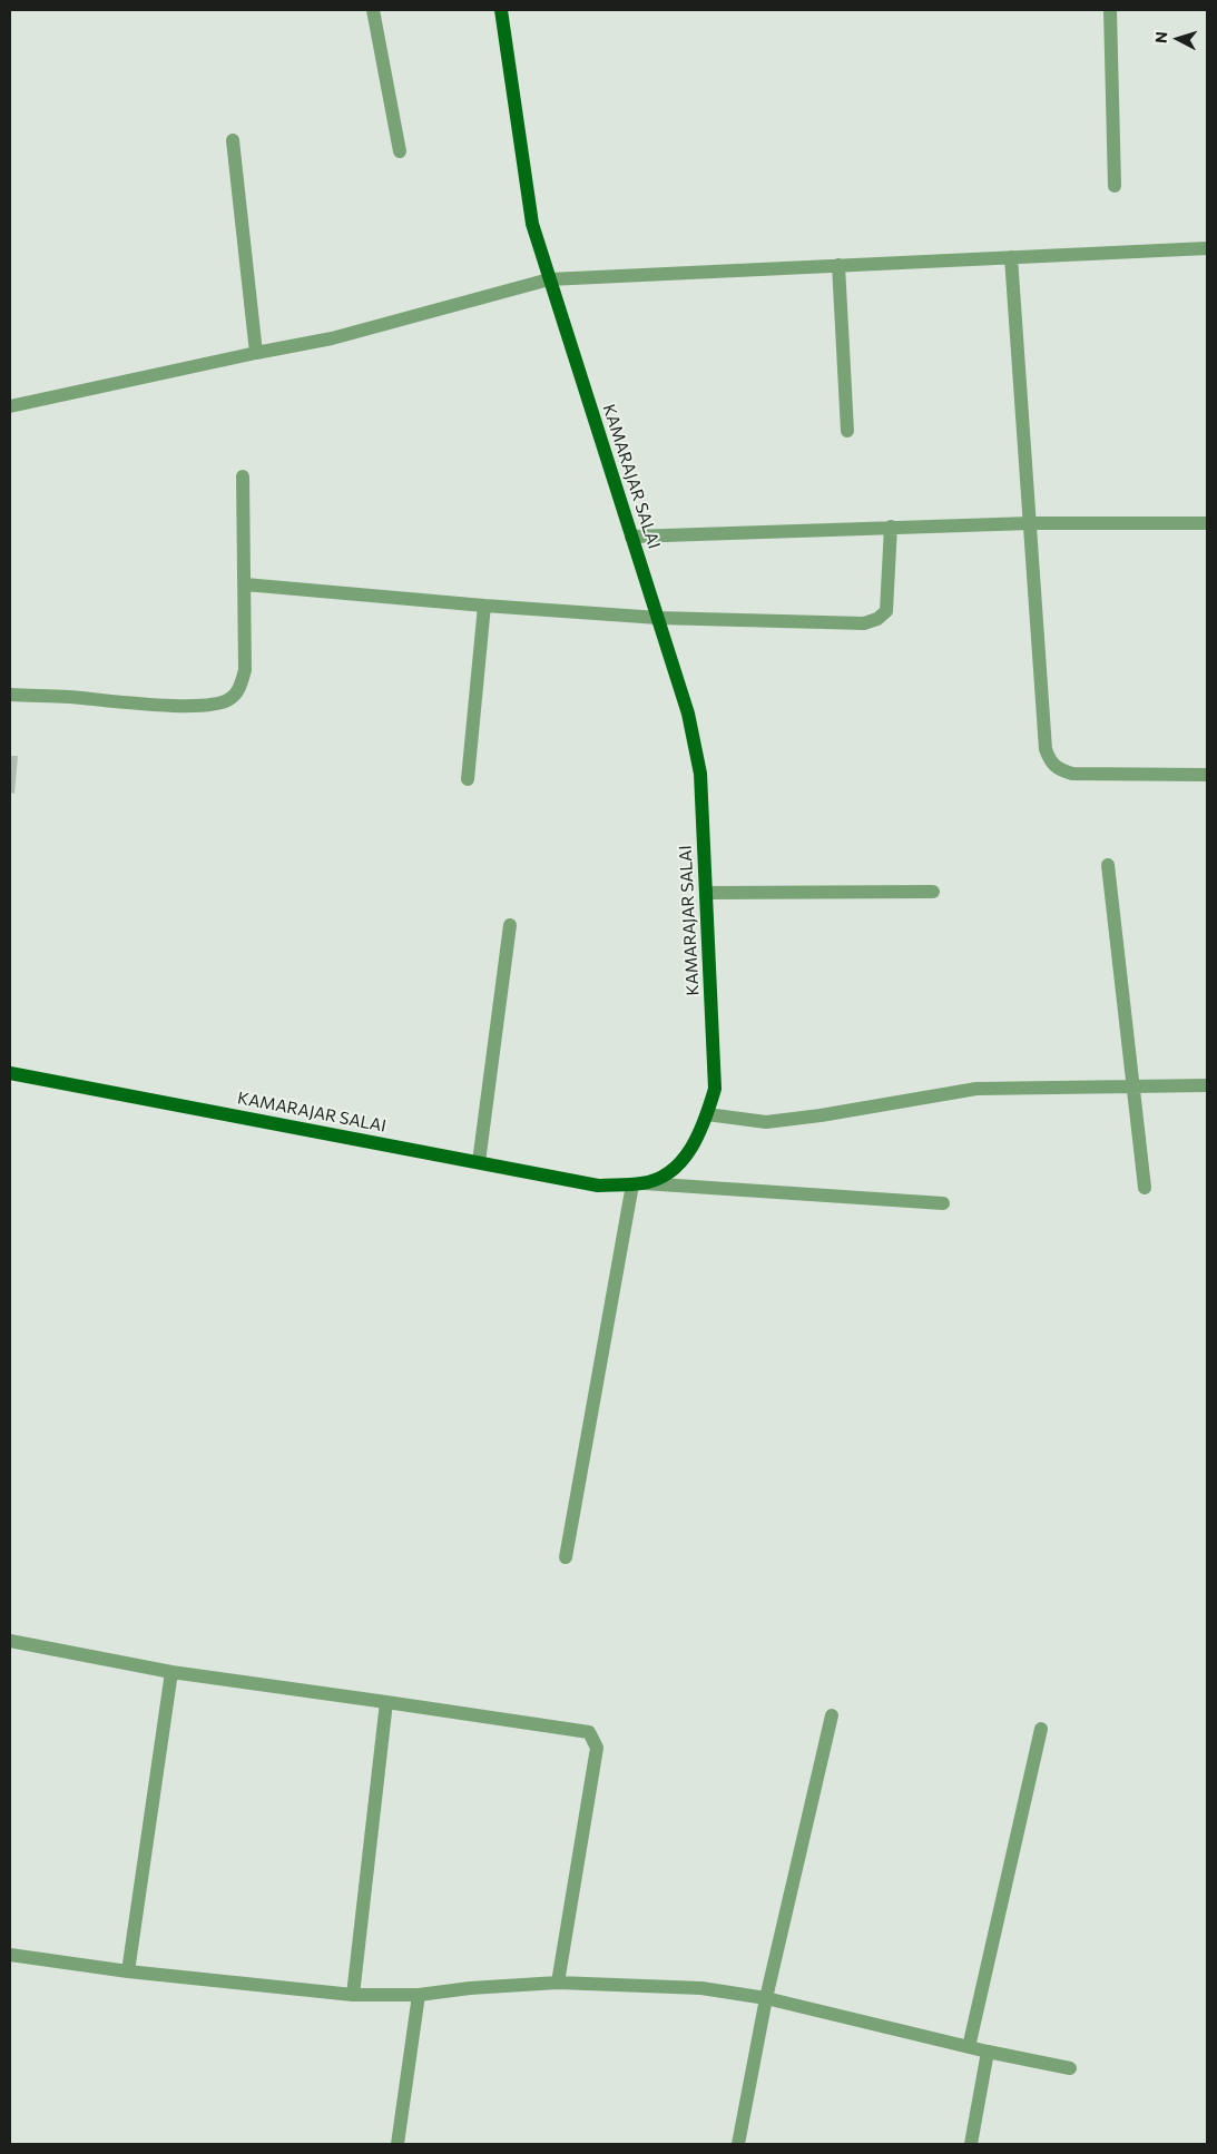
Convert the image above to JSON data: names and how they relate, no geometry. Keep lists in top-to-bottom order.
{
  "streets": {
    "main road": ["KAMARAJAR SALAI"]
  },
  "north": "left"
}
